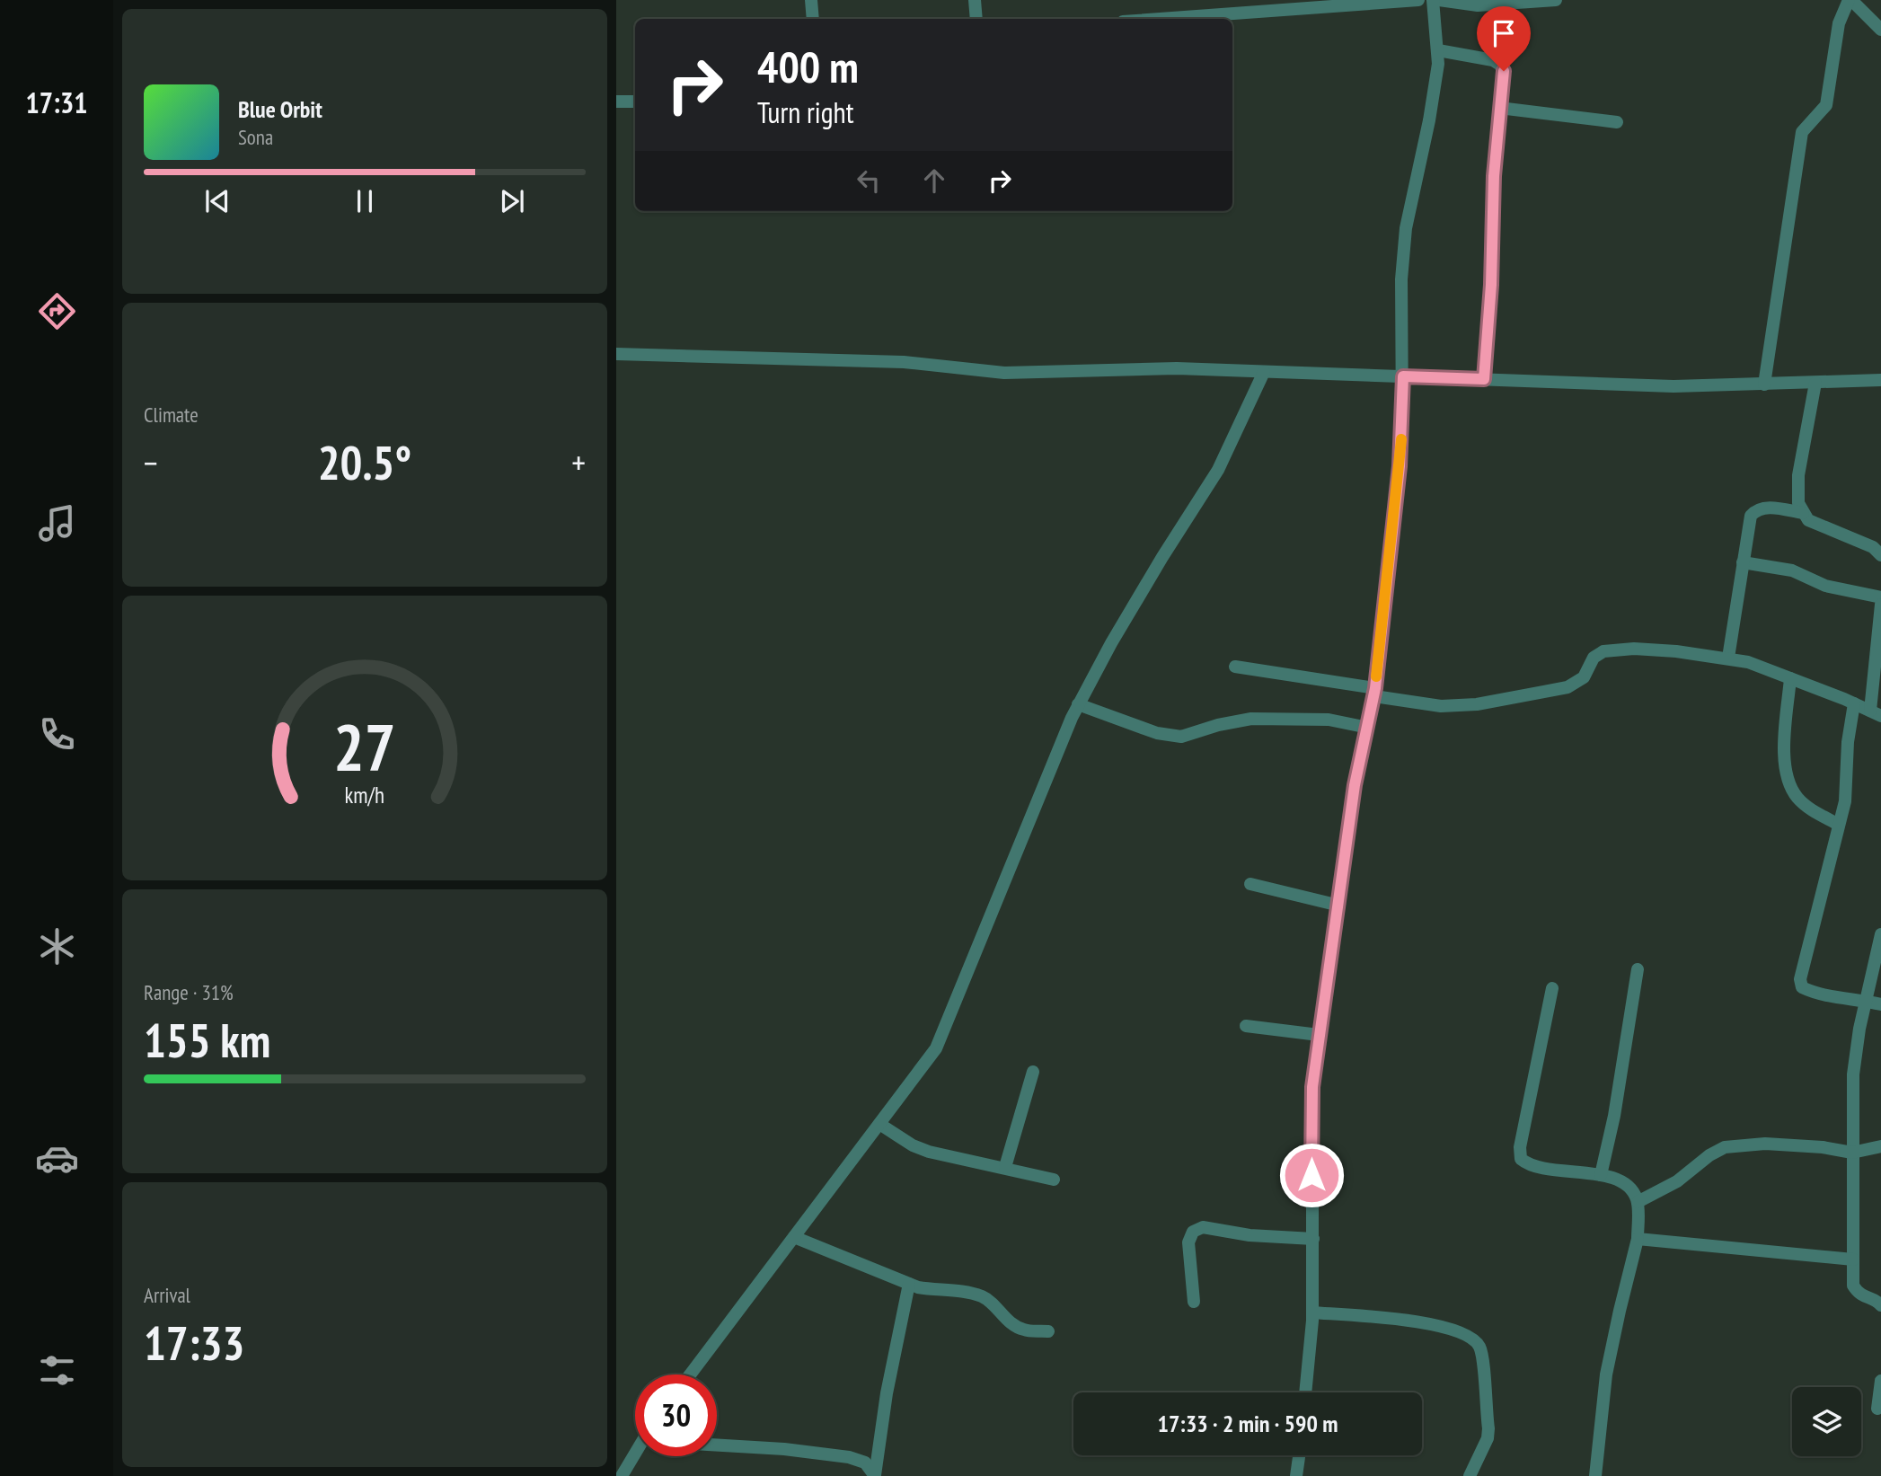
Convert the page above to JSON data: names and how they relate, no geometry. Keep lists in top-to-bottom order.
{
  "page": {
    "tabs": "17:31",
    "turn": ["400 m", "Turn right"],
    "song": ["Blue Orbit", "Sona"],
    "tile": [
      "Climate",
      ["Range · 31%", "155 km"],
      ["Arrival", "17:33"]
    ],
    "heat": ["−", "20.5°", "+"],
    "limit": "30",
    "trip": "17:33 · 2 min · 590 m",
    "gauge": ["27", "km/h"]
  }
}
